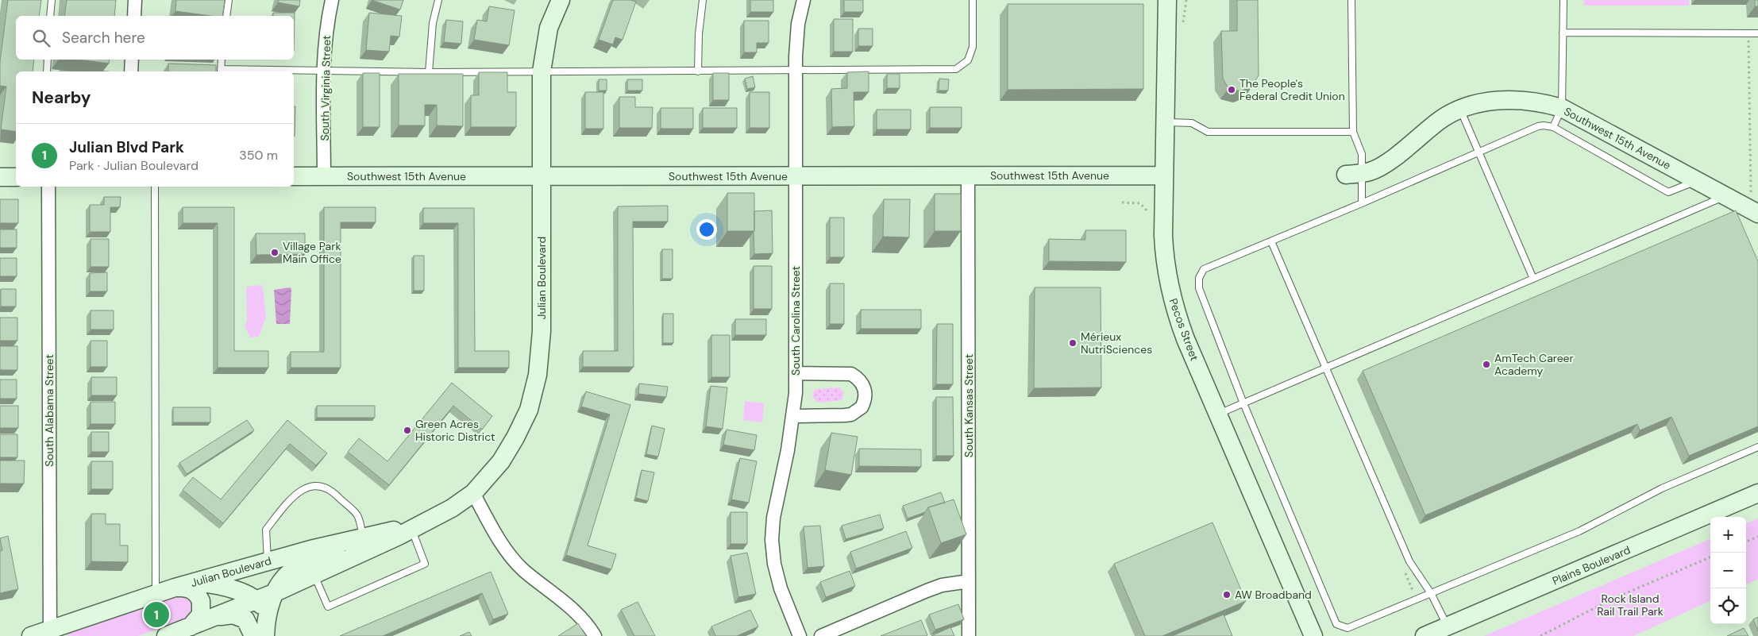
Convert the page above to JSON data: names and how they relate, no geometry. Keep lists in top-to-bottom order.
{
  "streets": {
    "street": [
      "South Virginia Street",
      "Southwest 15th Avenue",
      "Julian Boulevard",
      "South Carolina Street",
      "Pecos Street",
      "South Kansas Street",
      "South Alabama Street",
      "Plains Boulevard"
    ]
  },
  "crossings": [
    ["South Virginia Street", "Southwest 15th Avenue"],
    ["Southwest 15th Avenue", "Julian Boulevard"],
    ["Southwest 15th Avenue", "South Carolina Street"],
    ["Southwest 15th Avenue", "Pecos Street"],
    ["Southwest 15th Avenue", "South Kansas Street"],
    ["Julian Boulevard", "South Alabama Street"]
  ],
  "parks": ["Rock Island Rail Trail Park"],
  "places": [
    "The People's Federal Credit Union",
    "Village Park Main Office",
    "Mérieux NutriSciences",
    "AmTech Career Academy",
    "Green Acres Historic District",
    "AW Broadband"
  ],
  "page": {
    "search": "Search here",
    "heading": "Nearby",
    "list": [
      {
        "mark": "1",
        "name": "Julian Blvd Park",
        "note": "Park · Julian Boulevard",
        "value": "350 m"
      }
    ],
    "map_buttons": ["+", "−"],
    "pins": "1"
  }
}
